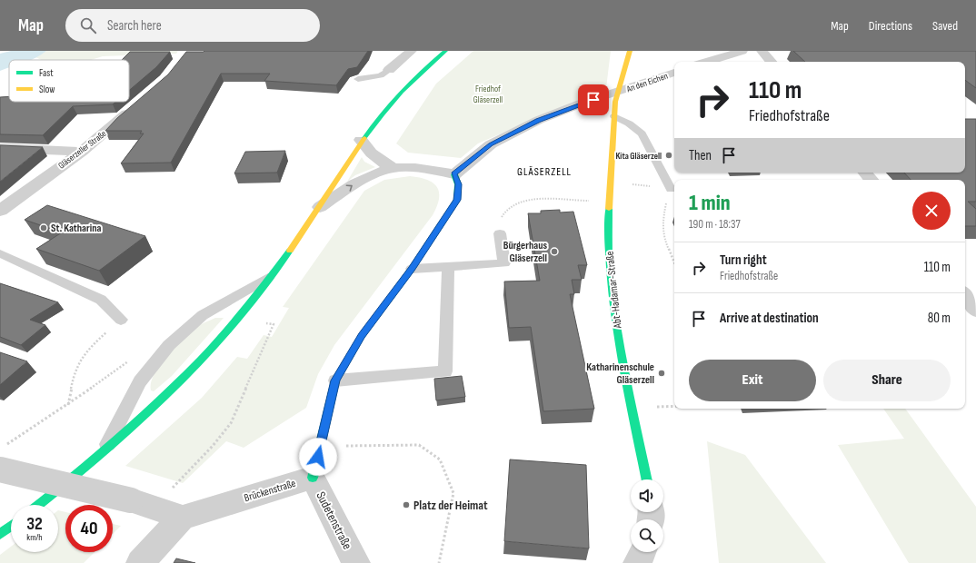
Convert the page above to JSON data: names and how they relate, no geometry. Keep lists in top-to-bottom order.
{
  "streets": {
    "street": [
      "An den Eichen",
      "Gläserzeller Straße",
      "Abt-Hadamar-Straße",
      "Brückenstraße",
      "Sudetenstraße"
    ]
  },
  "crossings": [
    ["An den Eichen", "Abt-Hadamar-Straße"],
    ["Brückenstraße", "Sudetenstraße"]
  ],
  "districts": ["GLÄSERZELL"],
  "parks": ["Friedhof Gläserzell"],
  "places": [
    "Kita Gläserzell",
    "St. Katharina",
    "Bürgerhaus Gläserzell",
    "Katharinenschule Gläserzell",
    "Platz der Heimat"
  ],
  "legend": ["Fast", "Slow"],
  "page": {
    "header": "Map",
    "search": "Search here",
    "nav": ["Map", "Directions", "Saved"],
    "turn": ["110 m", "Friedhofstraße"],
    "then": "Then",
    "heading": ["1 min", "190 m · 18:37"],
    "list": [
      {
        "name": "Turn right",
        "note": "Friedhofstraße",
        "value": "110 m"
      },
      {
        "name": "Arrive at destination",
        "value": "80 m"
      }
    ],
    "buttons": ["Exit", "Share"],
    "speed": "32 km/h",
    "limit": "40"
  }
}
